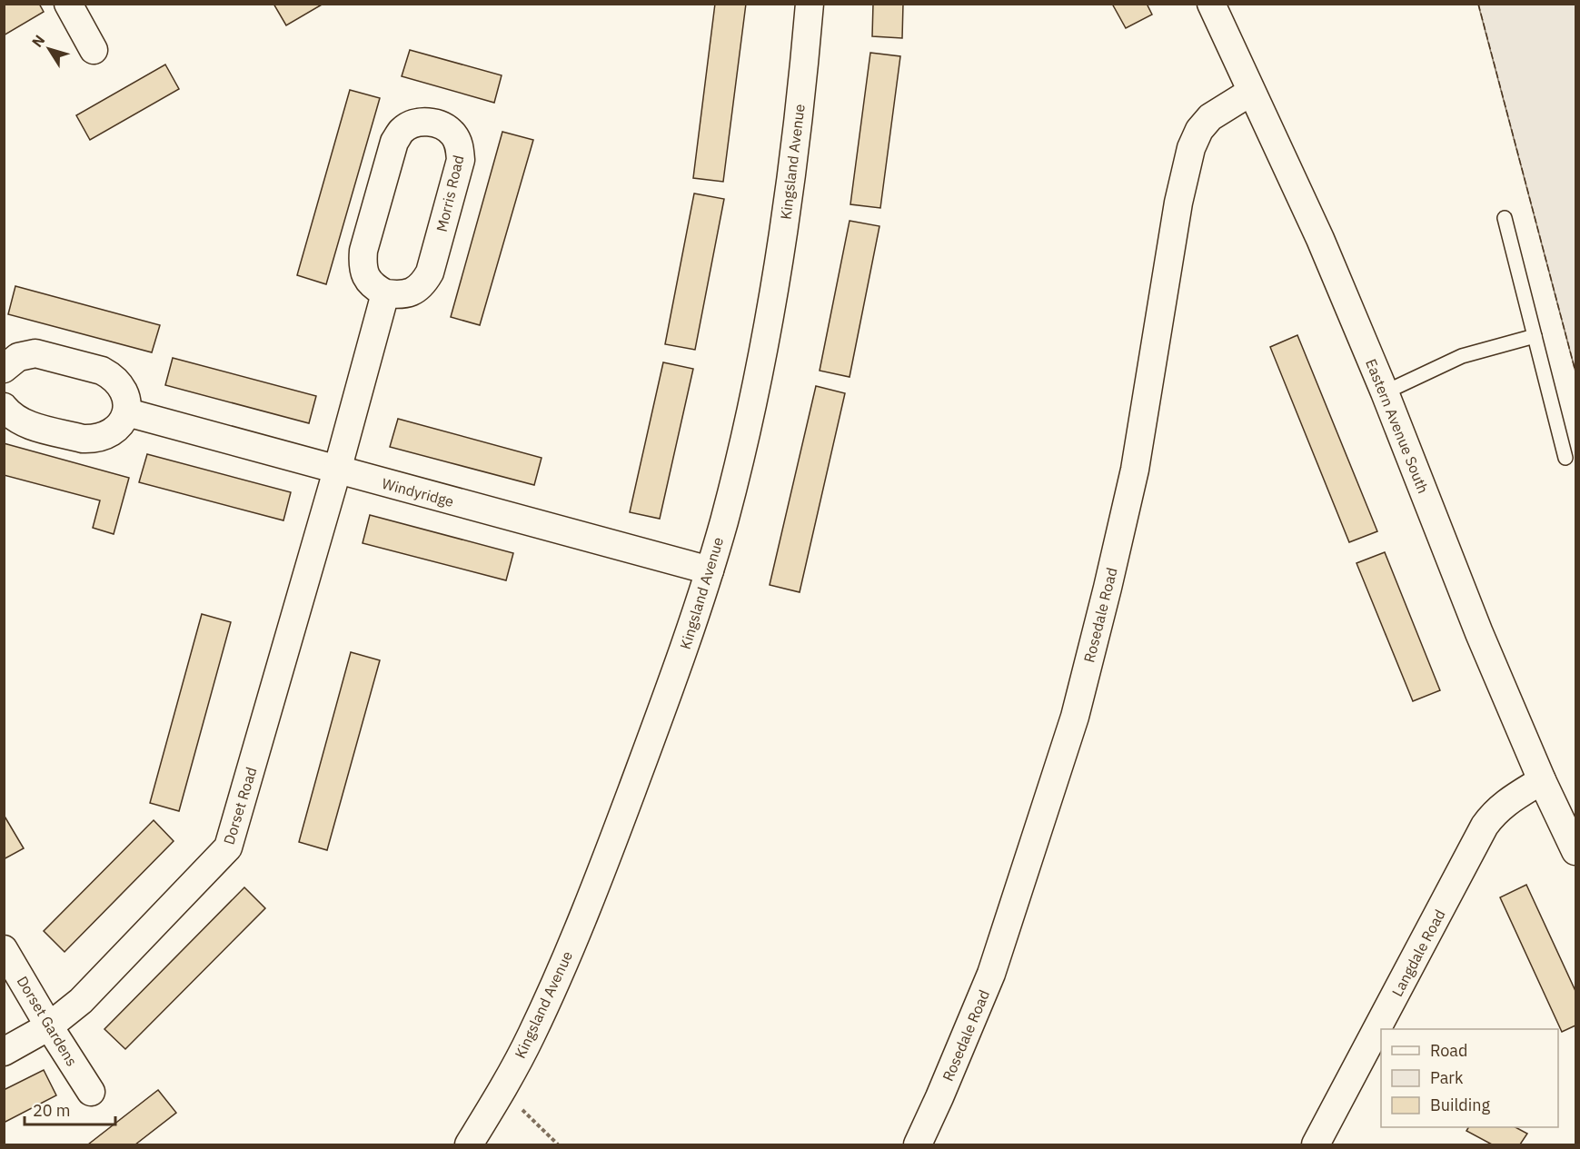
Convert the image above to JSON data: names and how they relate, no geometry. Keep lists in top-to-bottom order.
{
  "streets": {
    "street": [
      "Kingsland Avenue",
      "Morris Road",
      "Eastern Avenue South",
      "Windyridge",
      "Rosedale Road",
      "Dorset Road",
      "Langdale Road",
      "Dorset Gardens"
    ]
  },
  "crossings": [
    ["Kingsland Avenue", "Windyridge"],
    ["Eastern Avenue South", "Rosedale Road"],
    ["Eastern Avenue South", "Langdale Road"],
    ["Windyridge", "Dorset Road"],
    ["Dorset Road", "Dorset Gardens"]
  ],
  "legend": ["Road", "Park", "Building"],
  "scale_bar": "20 m",
  "north": "top left"
}
